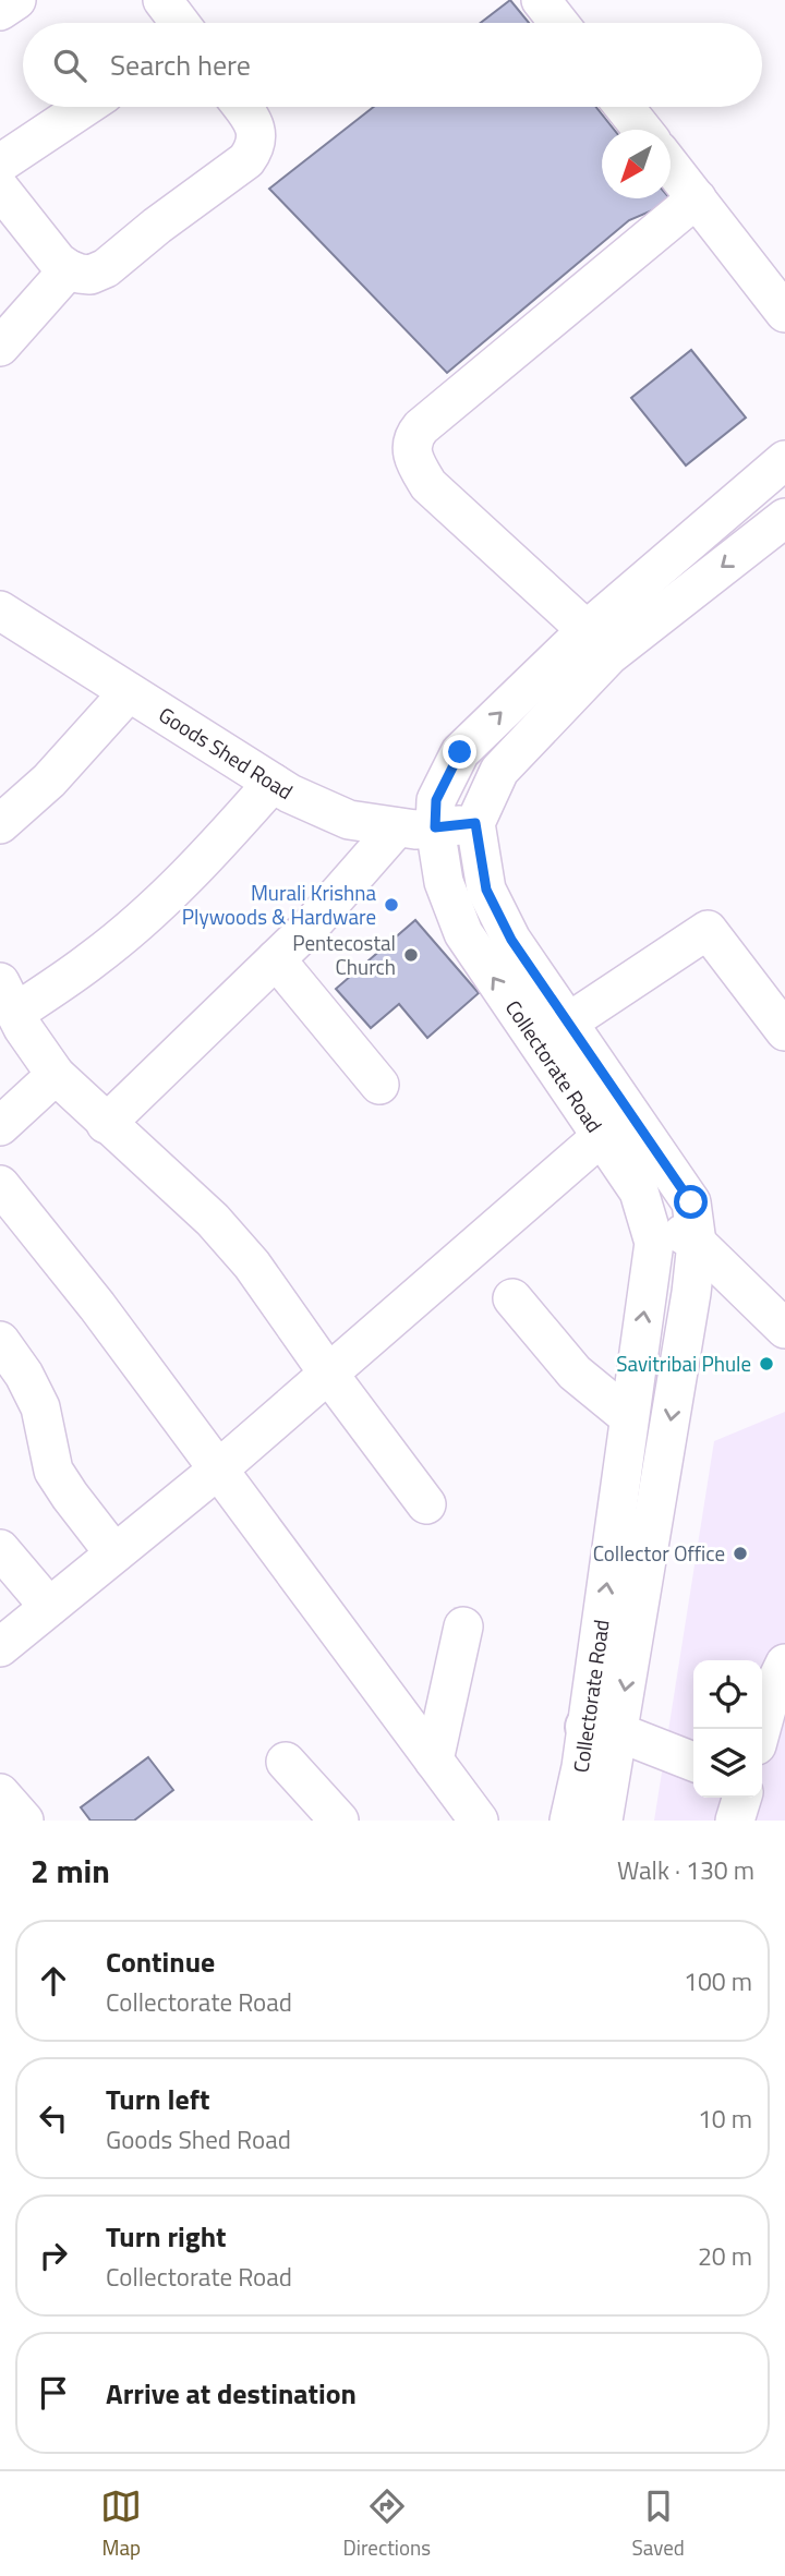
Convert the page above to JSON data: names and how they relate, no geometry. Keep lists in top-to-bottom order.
{
  "streets": {
    "street": ["Goods Shed Road", "Collectorate Road"]
  },
  "crossings": [
    ["Goods Shed Road", "Collectorate Road"]
  ],
  "places": [
    "Murali Krishna Plywoods & Hardware",
    "Pentecostal Church",
    "Savitribai Phule",
    "Collector Office"
  ],
  "north": "bottom left",
  "page": {
    "search": "Search here",
    "heading": ["2 min", "Walk · 130 m"],
    "list": [
      ["Continue", "Collectorate Road", "100 m"],
      ["Turn left", "Goods Shed Road", "10 m"],
      ["Turn right", "Collectorate Road", "20 m"],
      "Arrive at destination"
    ],
    "nav": ["Map", "Directions", "Saved"]
  }
}
